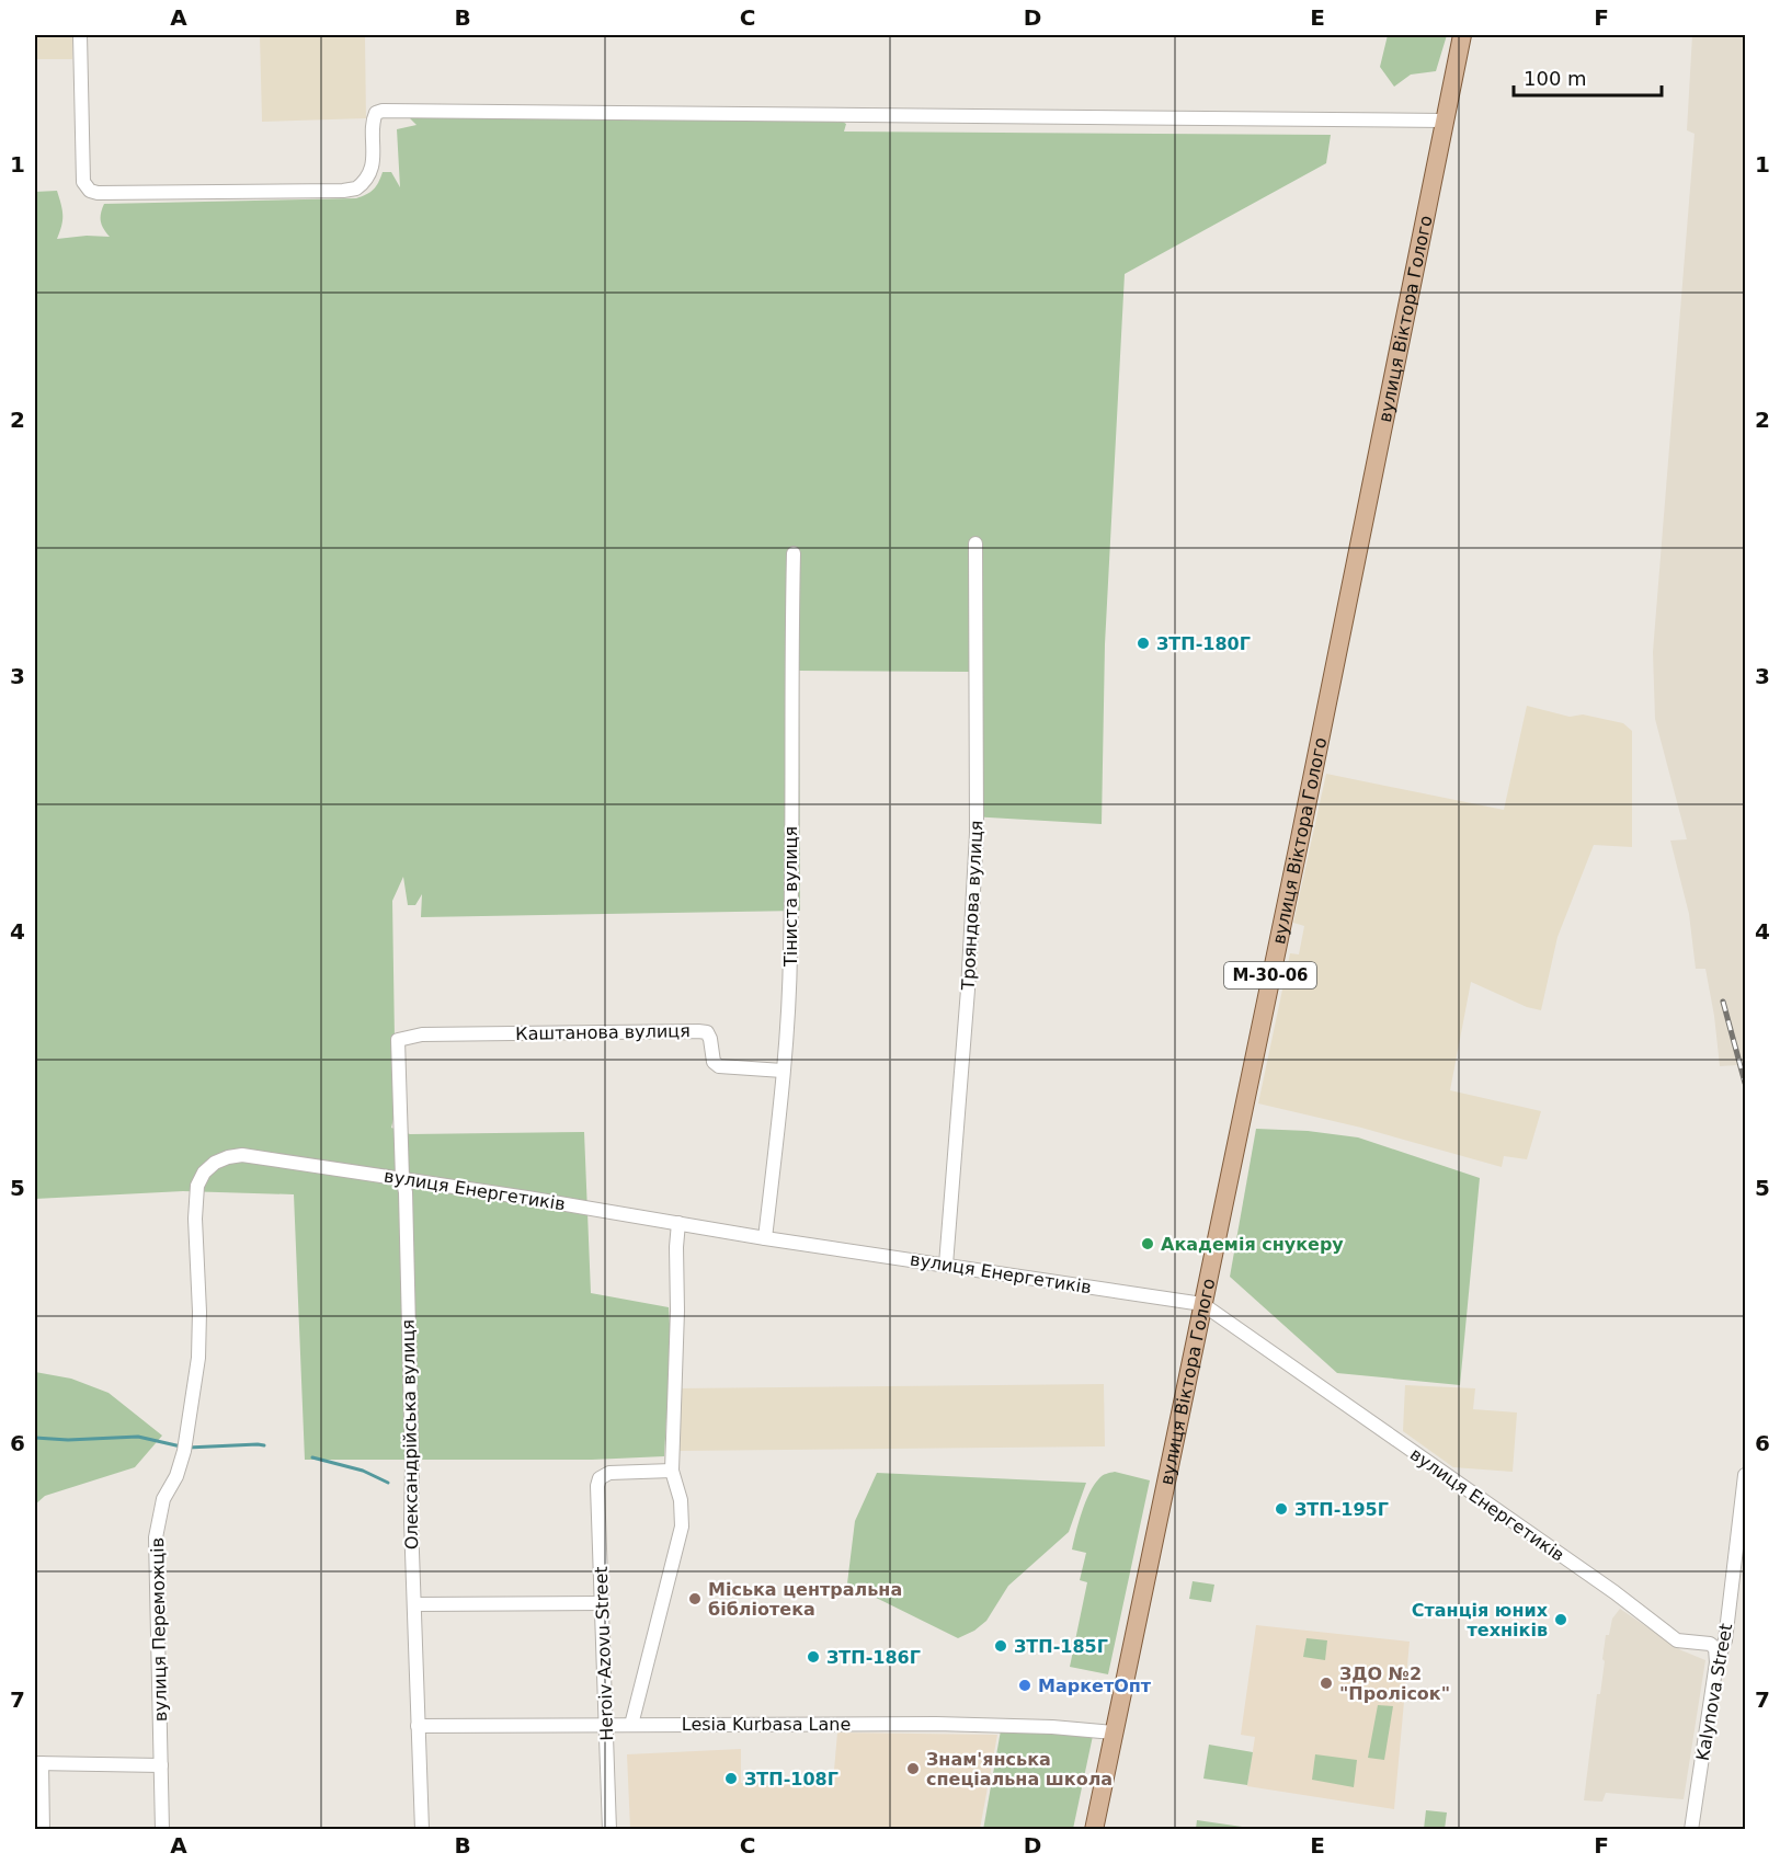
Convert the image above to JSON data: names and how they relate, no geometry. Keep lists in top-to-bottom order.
{
  "streets": {
    "main road": ["вулиця Віктора Голого", "М-30-06"],
    "street": [
      "Тіниста вулиця",
      "Трояндова вулиця",
      "Каштанова вулиця",
      "вулиця Енергетиків",
      "Олександрійська вулиця",
      "вулиця Переможців",
      "Heroiv Azovu Street",
      "Kalynova Street",
      "Lesia Kurbasa Lane"
    ]
  },
  "crossings": [
    ["вулиця Віктора Голого", "М-30-06"],
    ["вулиця Віктора Голого", "вулиця Енергетиків"],
    ["вулиця Віктора Голого", "Lesia Kurbasa Lane"],
    ["Тіниста вулиця", "Каштанова вулиця"],
    ["Тіниста вулиця", "вулиця Енергетиків"],
    ["Трояндова вулиця", "вулиця Енергетиків"],
    ["Каштанова вулиця", "Олександрійська вулиця"],
    ["вулиця Енергетиків", "Олександрійська вулиця"],
    ["вулиця Енергетиків", "вулиця Переможців"],
    ["вулиця Енергетиків", "Kalynova Street"],
    ["Олександрійська вулиця", "Lesia Kurbasa Lane"],
    ["Heroiv Azovu Street", "Lesia Kurbasa Lane"]
  ],
  "places": [
    "ЗТП-180Г",
    "Академія снукеру",
    "ЗТП-195Г",
    "Міська центральна бібліотека",
    "Станція юних техніків",
    "ЗТП-185Г",
    "ЗТП-186Г",
    "ЗДО №2 \"Пролісок\"",
    "МаркетОпт",
    "Знам'янська спеціальна школа",
    "ЗТП-108Г"
  ],
  "scale_bar": "100 m",
  "grid": {
    "columns": [
      "A",
      "B",
      "C",
      "D",
      "E",
      "F"
    ],
    "rows": [
      "1",
      "2",
      "3",
      "4",
      "5",
      "6",
      "7"
    ]
  }
}
